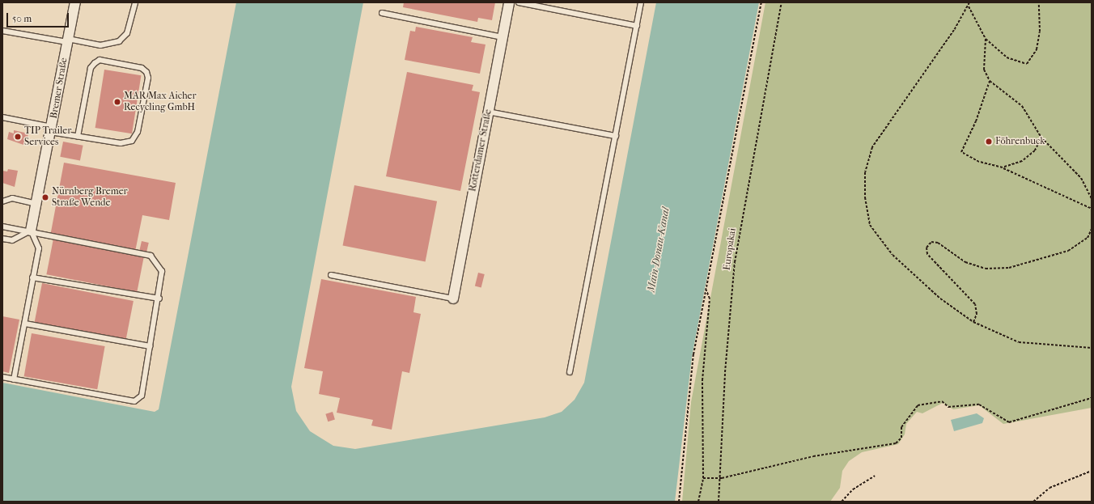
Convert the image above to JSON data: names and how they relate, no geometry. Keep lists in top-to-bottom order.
{
  "streets": {
    "street": ["Bremer Straße", "Rotterdamer Straße"],
    "path": ["Europakai"]
  },
  "water": ["Main-Donau-Kanal"],
  "places": [
    "MAR Max Aicher Recycling GmbH",
    "TIP Trailer Services",
    "Föhrenbuck",
    "Nürnberg Bremer Straße Wende"
  ],
  "scale_bar": "50 m"
}
